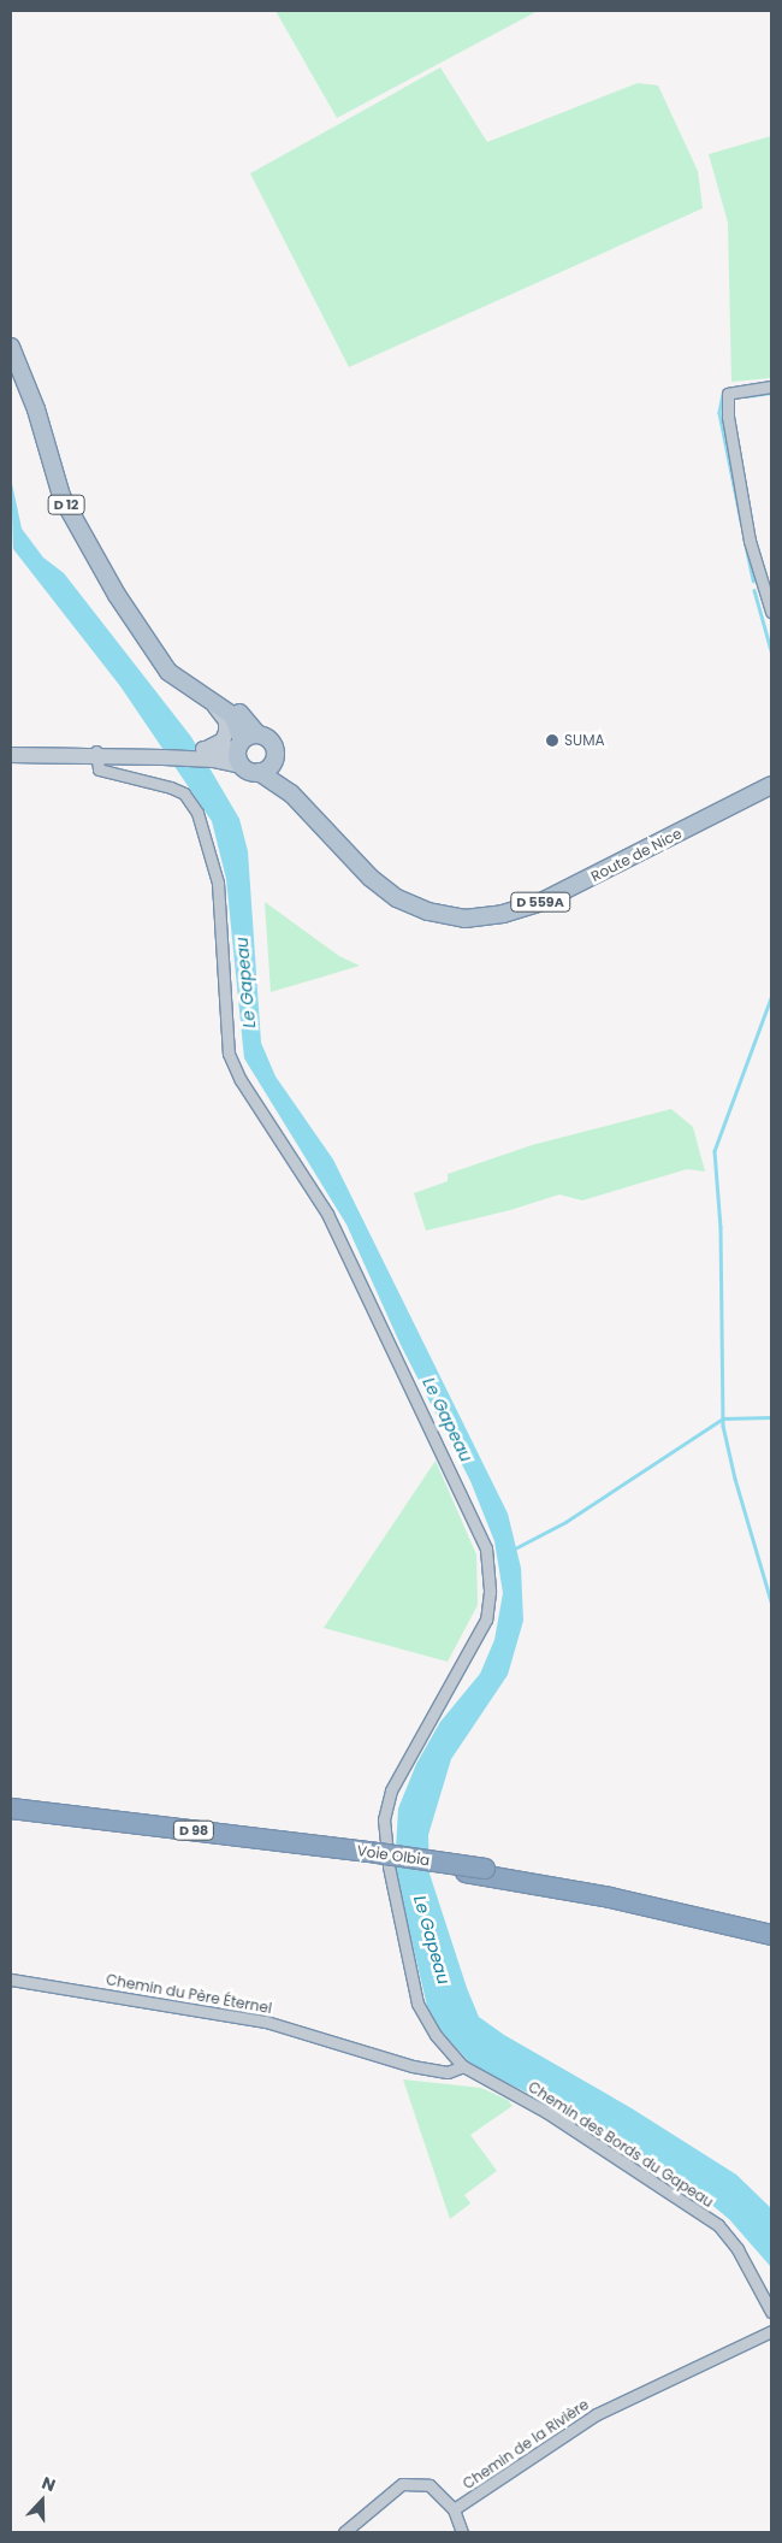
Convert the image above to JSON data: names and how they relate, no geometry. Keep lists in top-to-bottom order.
{
  "streets": {
    "highway": ["D 98", "Voie Olbia"],
    "main road": ["D 12", "Route de Nice", "D 559A"],
    "street": ["Chemin du Père Éternel", "Chemin des Bords du Gapeau", "Chemin de la Rivière"]
  },
  "crossings": [
    ["Route de Nice", "D 559A"],
    ["Chemin du Père Éternel", "Chemin des Bords du Gapeau"]
  ],
  "water": ["Le Gapeau"],
  "places": ["SUMA"],
  "north": "top"
}
